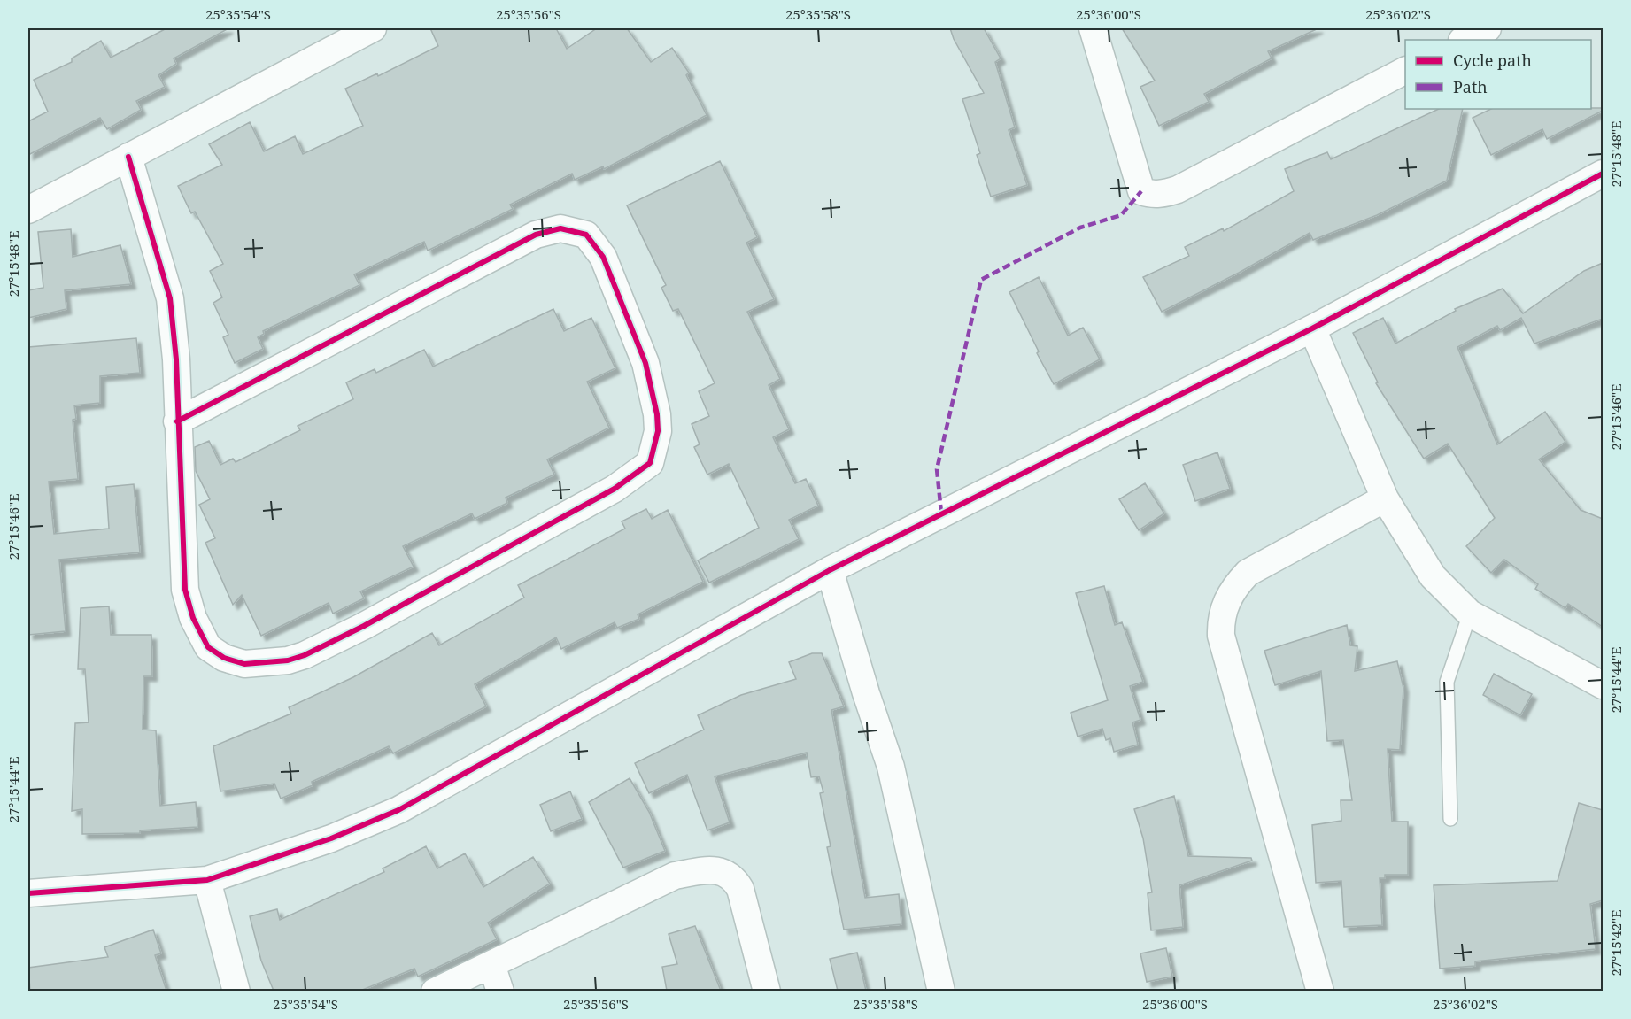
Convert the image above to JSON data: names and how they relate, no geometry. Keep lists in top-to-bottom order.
{
  "legend": ["Cycle path", "Path"],
  "coordinates": [
    "25°35'54\"S",
    "25°35'56\"S",
    "25°35'58\"S",
    "25°36'00\"S",
    "25°36'02\"S",
    "27°15'48\"E",
    "27°15'46\"E",
    "27°15'44\"E",
    "27°15'42\"E"
  ]
}
